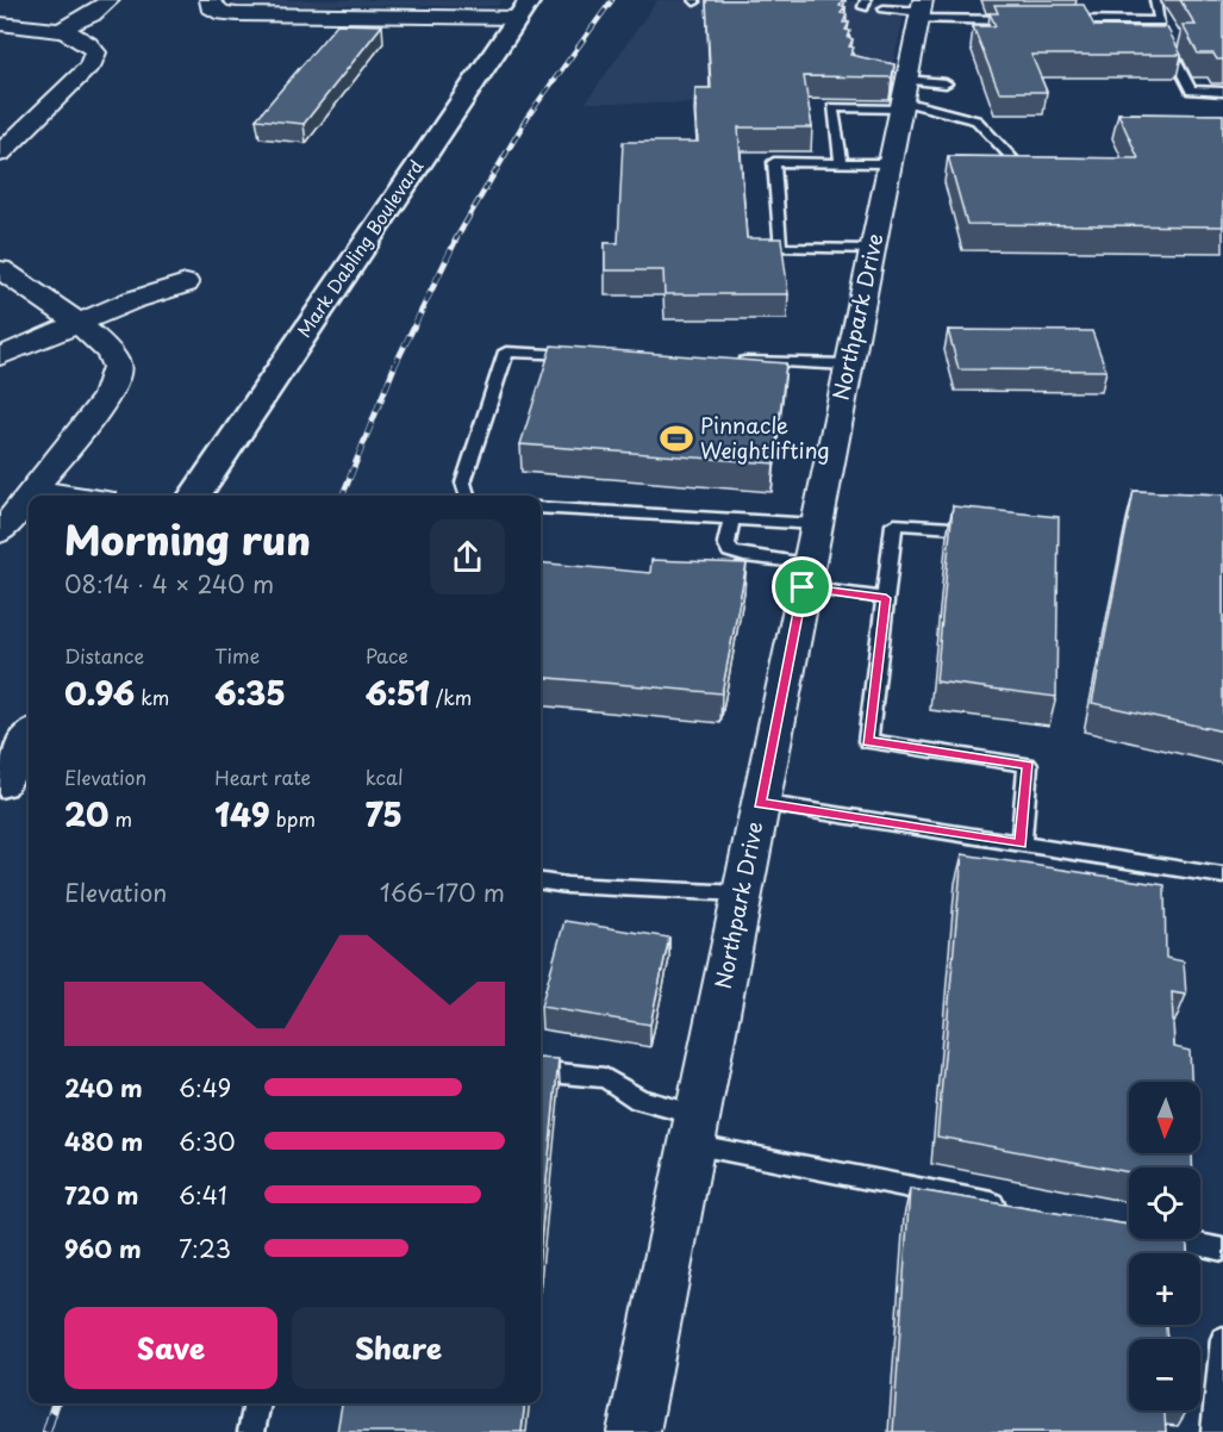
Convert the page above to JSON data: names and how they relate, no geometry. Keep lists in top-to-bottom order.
{
  "streets": {
    "street": ["Mark Dabling Boulevard", "Northpark Drive"]
  },
  "places": {
    "sports": ["Pinnacle Weightlifting"]
  },
  "north": "bottom",
  "page": {
    "heading": ["Morning run", "08:14 · 4 × 240 m"],
    "stats": [
      ["Distance", "0.96 km"],
      ["Time", "6:35"],
      ["Pace", "6:51 /km"],
      ["Elevation", "20 m"],
      ["Heart rate", "149 bpm"],
      ["kcal", "75"]
    ],
    "chart": ["Elevation", "166–170 m"],
    "list": [
      {
        "name": "240 m",
        "note": "6:49"
      },
      {
        "name": "480 m",
        "note": "6:30"
      },
      {
        "name": "720 m",
        "note": "6:41"
      },
      {
        "name": "960 m",
        "note": "7:23"
      }
    ],
    "map_buttons": ["+", "−"],
    "buttons": ["Save", "Share"]
  }
}
